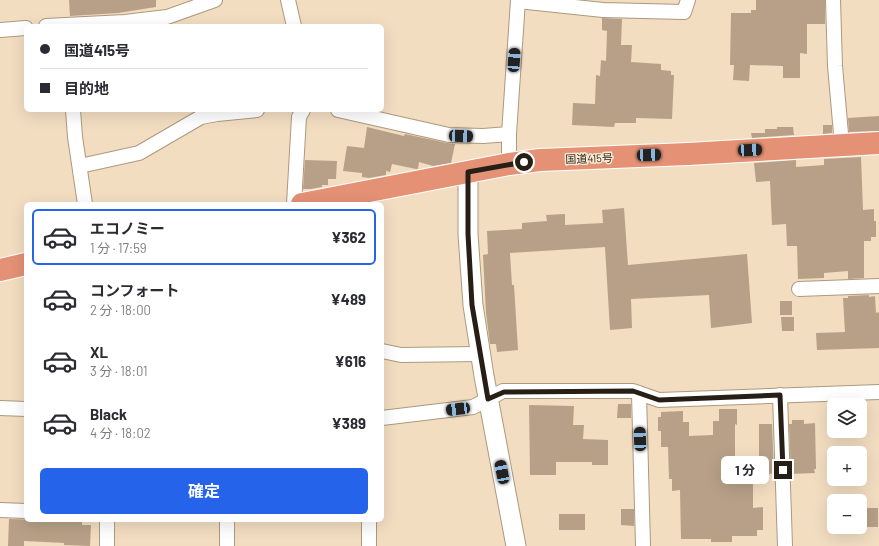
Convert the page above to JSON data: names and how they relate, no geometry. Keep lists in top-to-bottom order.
{
  "streets": {
    "highway": ["国道415号"]
  },
  "page": {
    "banner": ["国道415号", "目的地"],
    "list": [
      {
        "name": "エコノミー",
        "note": "1 分 · 17:59",
        "value": "¥362"
      },
      {
        "name": "コンフォート",
        "note": "2 分 · 18:00",
        "value": "¥489"
      },
      {
        "name": "XL",
        "note": "3 分 · 18:01",
        "value": "¥616"
      },
      {
        "name": "Black",
        "note": "4 分 · 18:02",
        "value": "¥389"
      }
    ],
    "map_buttons": ["+", "−"],
    "bubble": "1 分",
    "buttons": "確定"
  }
}
